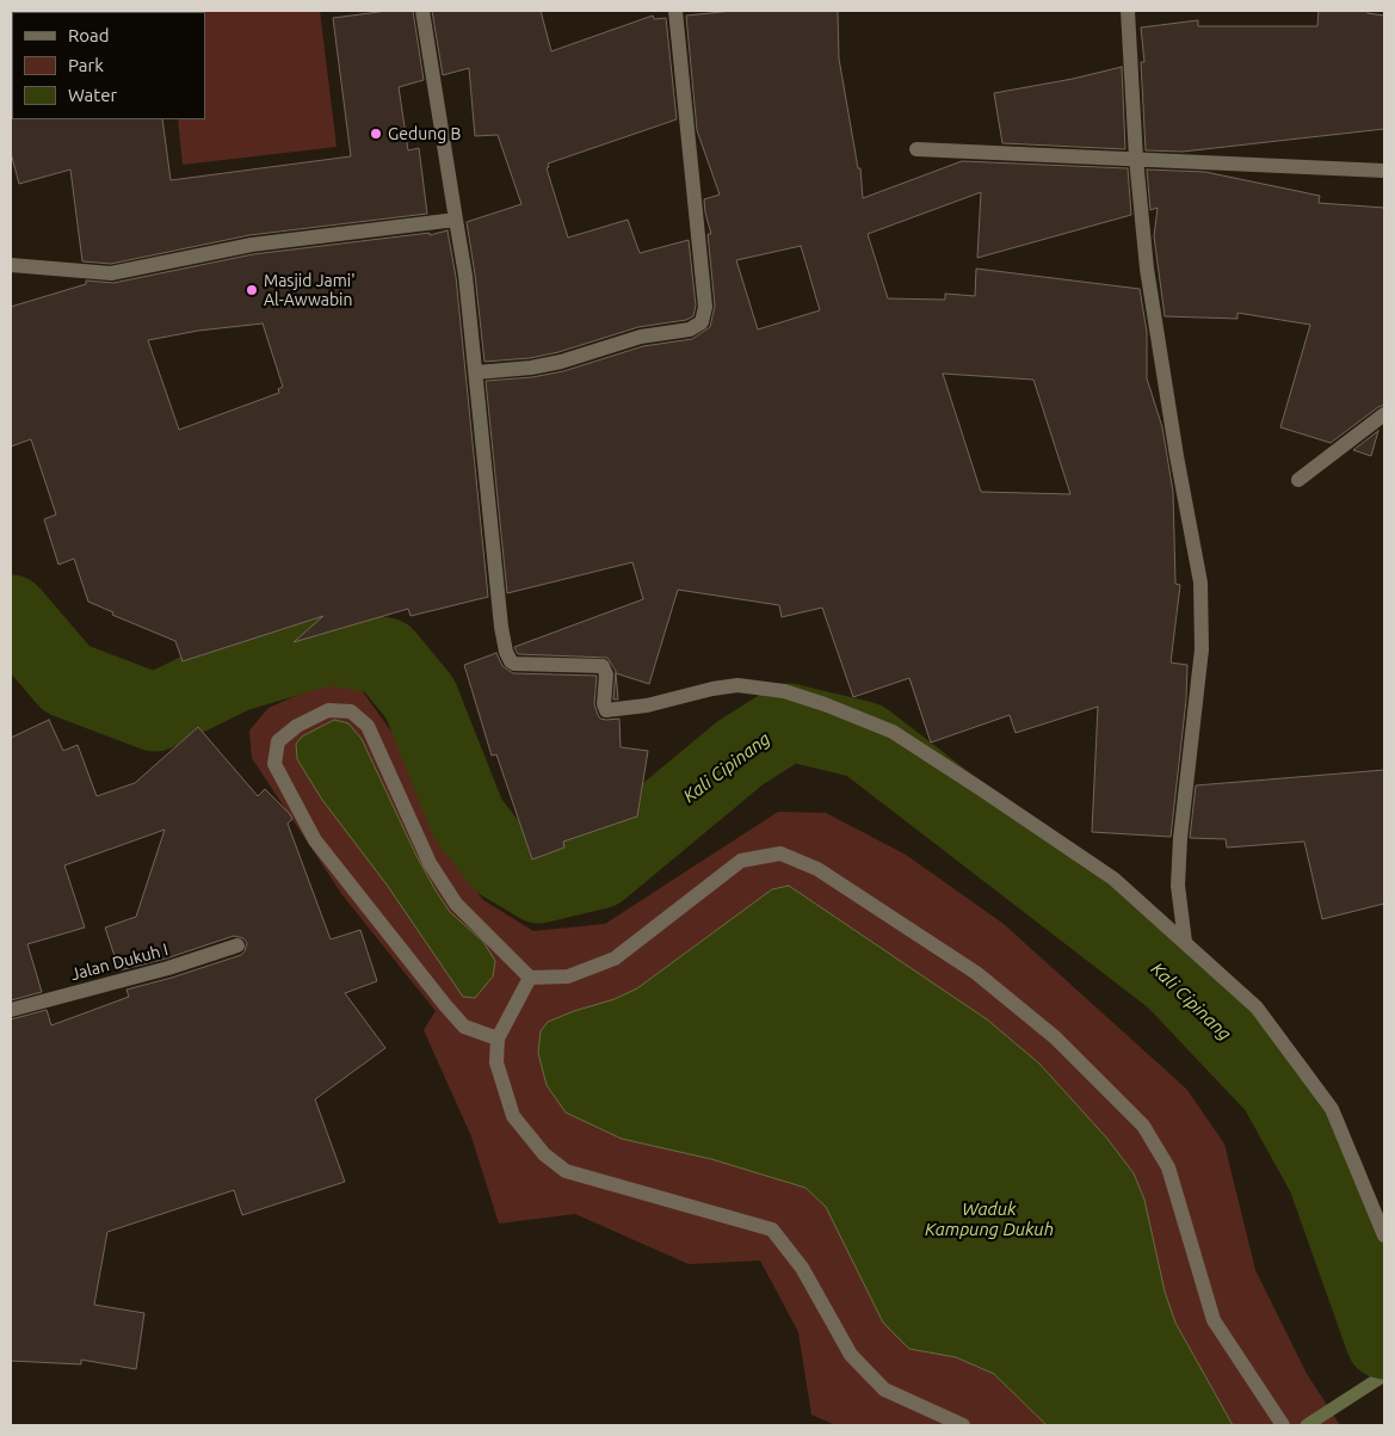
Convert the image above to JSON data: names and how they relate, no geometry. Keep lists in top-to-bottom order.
{
  "streets": {
    "street": ["Jalan Dukuh I"]
  },
  "water": ["Kali Cipinang", "Waduk Kampung Dukuh"],
  "places": ["Gedung B", "Masjid Jami' Al-Awwabin"],
  "legend": ["Road", "Park", "Water"]
}
